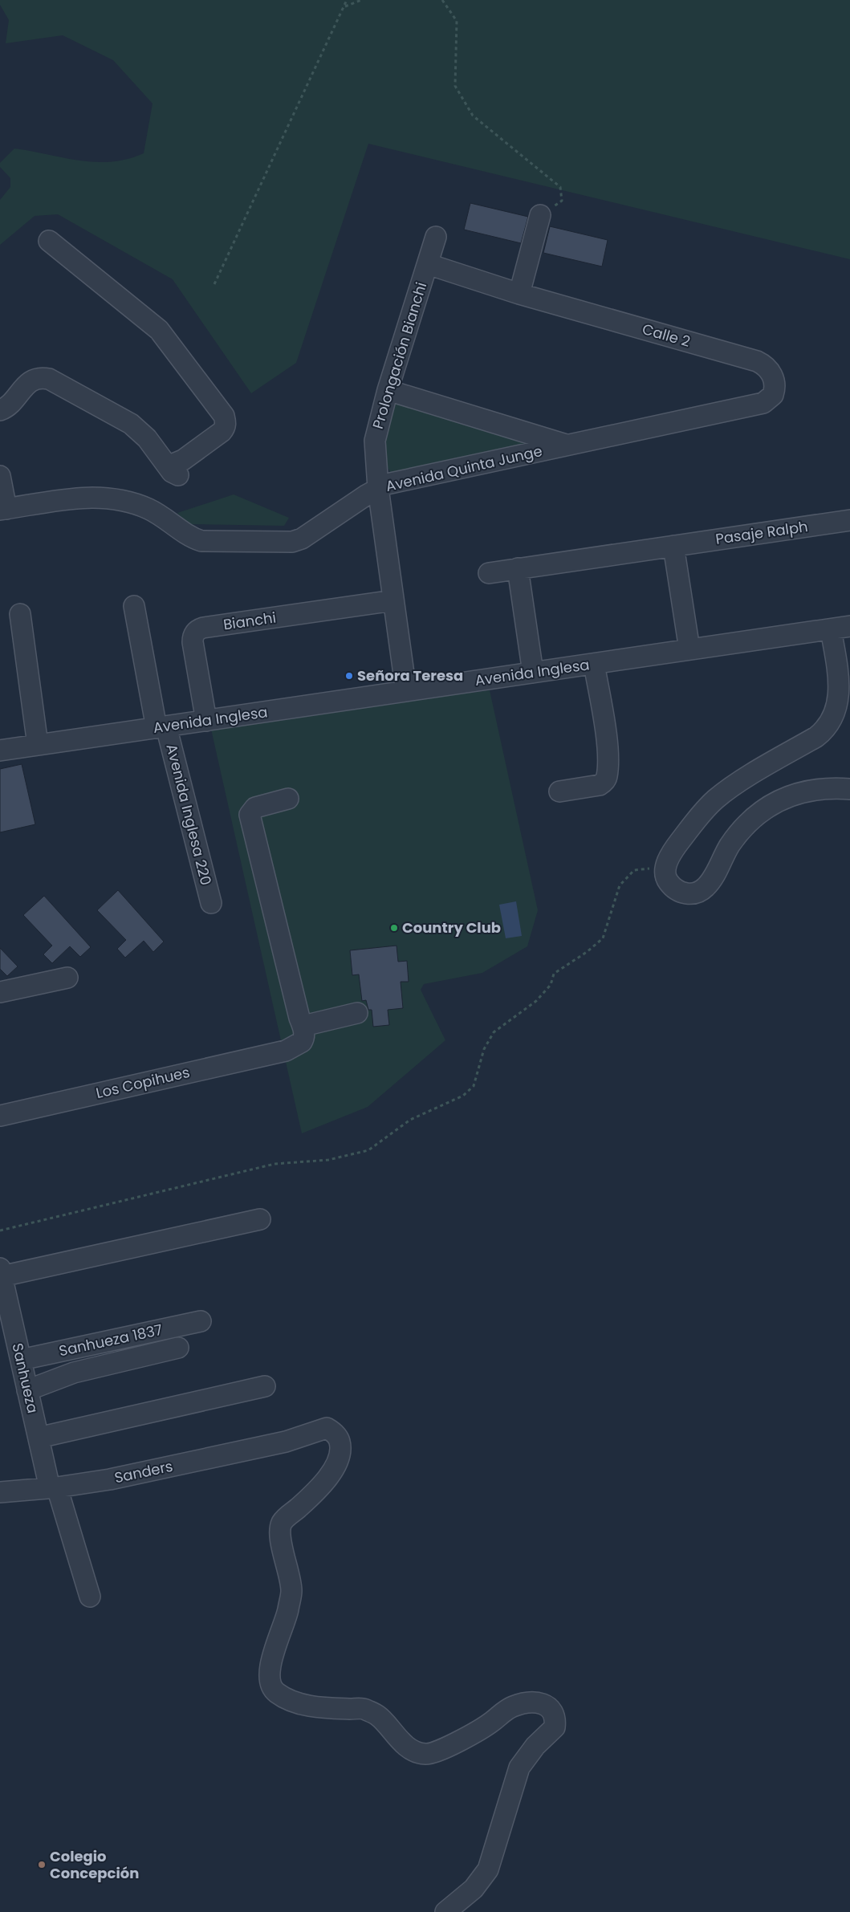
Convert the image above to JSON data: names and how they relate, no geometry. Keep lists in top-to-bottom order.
{
  "streets": {
    "street": [
      "Calle 2",
      "Prolongación Bianchi",
      "Avenida Quinta Junge",
      "Pasaje Ralph",
      "Bianchi",
      "Avenida Inglesa",
      "Avenida Inglesa 220",
      "Los Copihues",
      "Sanhueza 1837",
      "Sanhueza",
      "Sanders"
    ]
  },
  "crossings": [
    ["Calle 2", "Prolongación Bianchi"],
    ["Calle 2", "Avenida Quinta Junge"],
    ["Prolongación Bianchi", "Avenida Quinta Junge"],
    ["Prolongación Bianchi", "Bianchi"],
    ["Prolongación Bianchi", "Avenida Inglesa"],
    ["Bianchi", "Avenida Inglesa"],
    ["Avenida Inglesa", "Avenida Inglesa 220"],
    ["Sanhueza 1837", "Sanhueza"],
    ["Sanhueza", "Sanders"]
  ],
  "places": ["Señora Teresa", "Country Club", "Colegio Concepción"]
}
